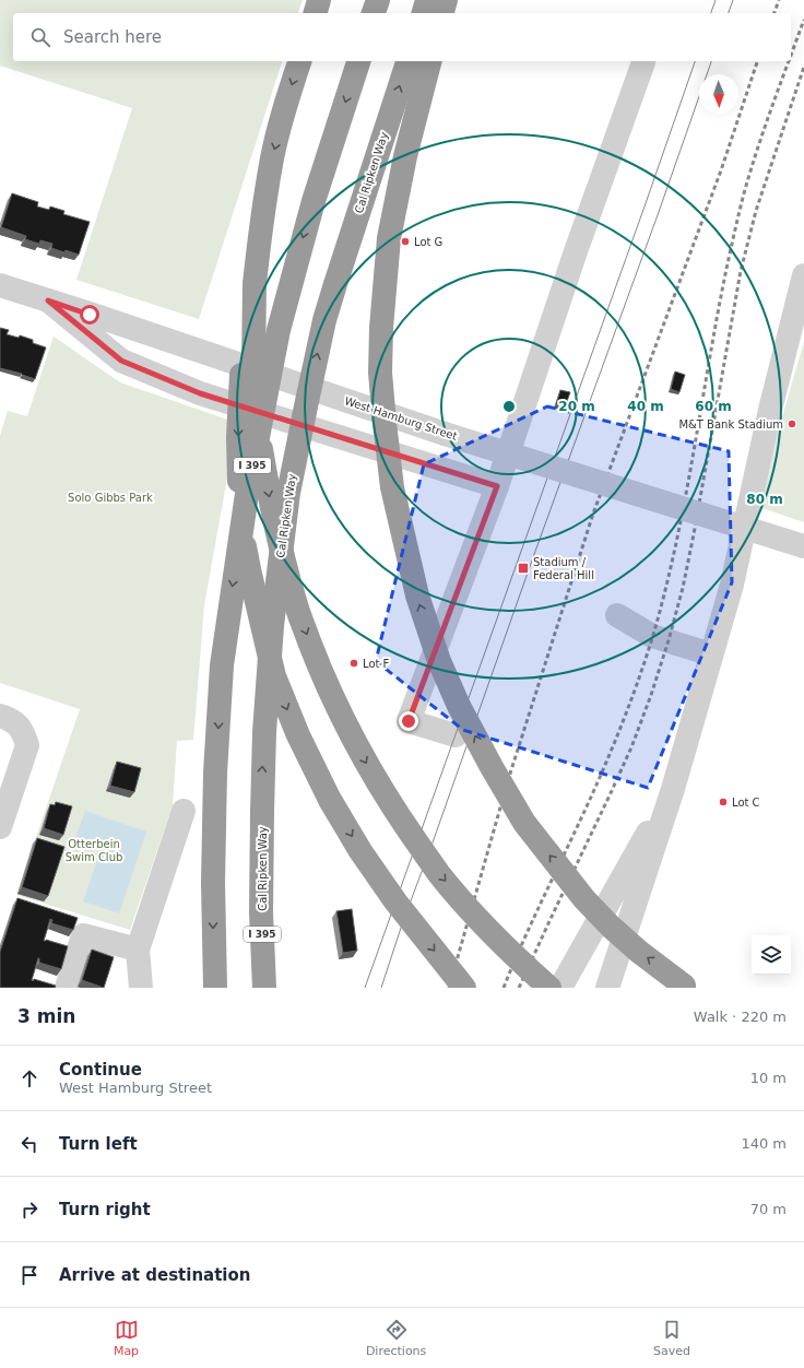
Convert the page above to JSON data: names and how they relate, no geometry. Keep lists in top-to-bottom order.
{
  "streets": {
    "highway": ["Cal Ripken Way", "I 395"],
    "street": ["West Hamburg Street"]
  },
  "parks": ["Solo Gibbs Park", "Otterbein Swim Club"],
  "places": {
    "other": [
      "Lot G",
      "M&T Bank Stadium",
      "Lot F",
      "Lot C"
    ],
    "transit": ["Stadium / Federal Hill"]
  },
  "north": "bottom",
  "page": {
    "search": "Search here",
    "heading": ["3 min", "Walk · 220 m"],
    "list": [
      ["Continue", "West Hamburg Street", "10 m"],
      ["Turn left", "140 m"],
      ["Turn right", "70 m"],
      "Arrive at destination"
    ],
    "nav": ["Map", "Directions", "Saved"]
  },
  "rings": [
    "20 m",
    "40 m",
    "60 m",
    "80 m"
  ]
}
